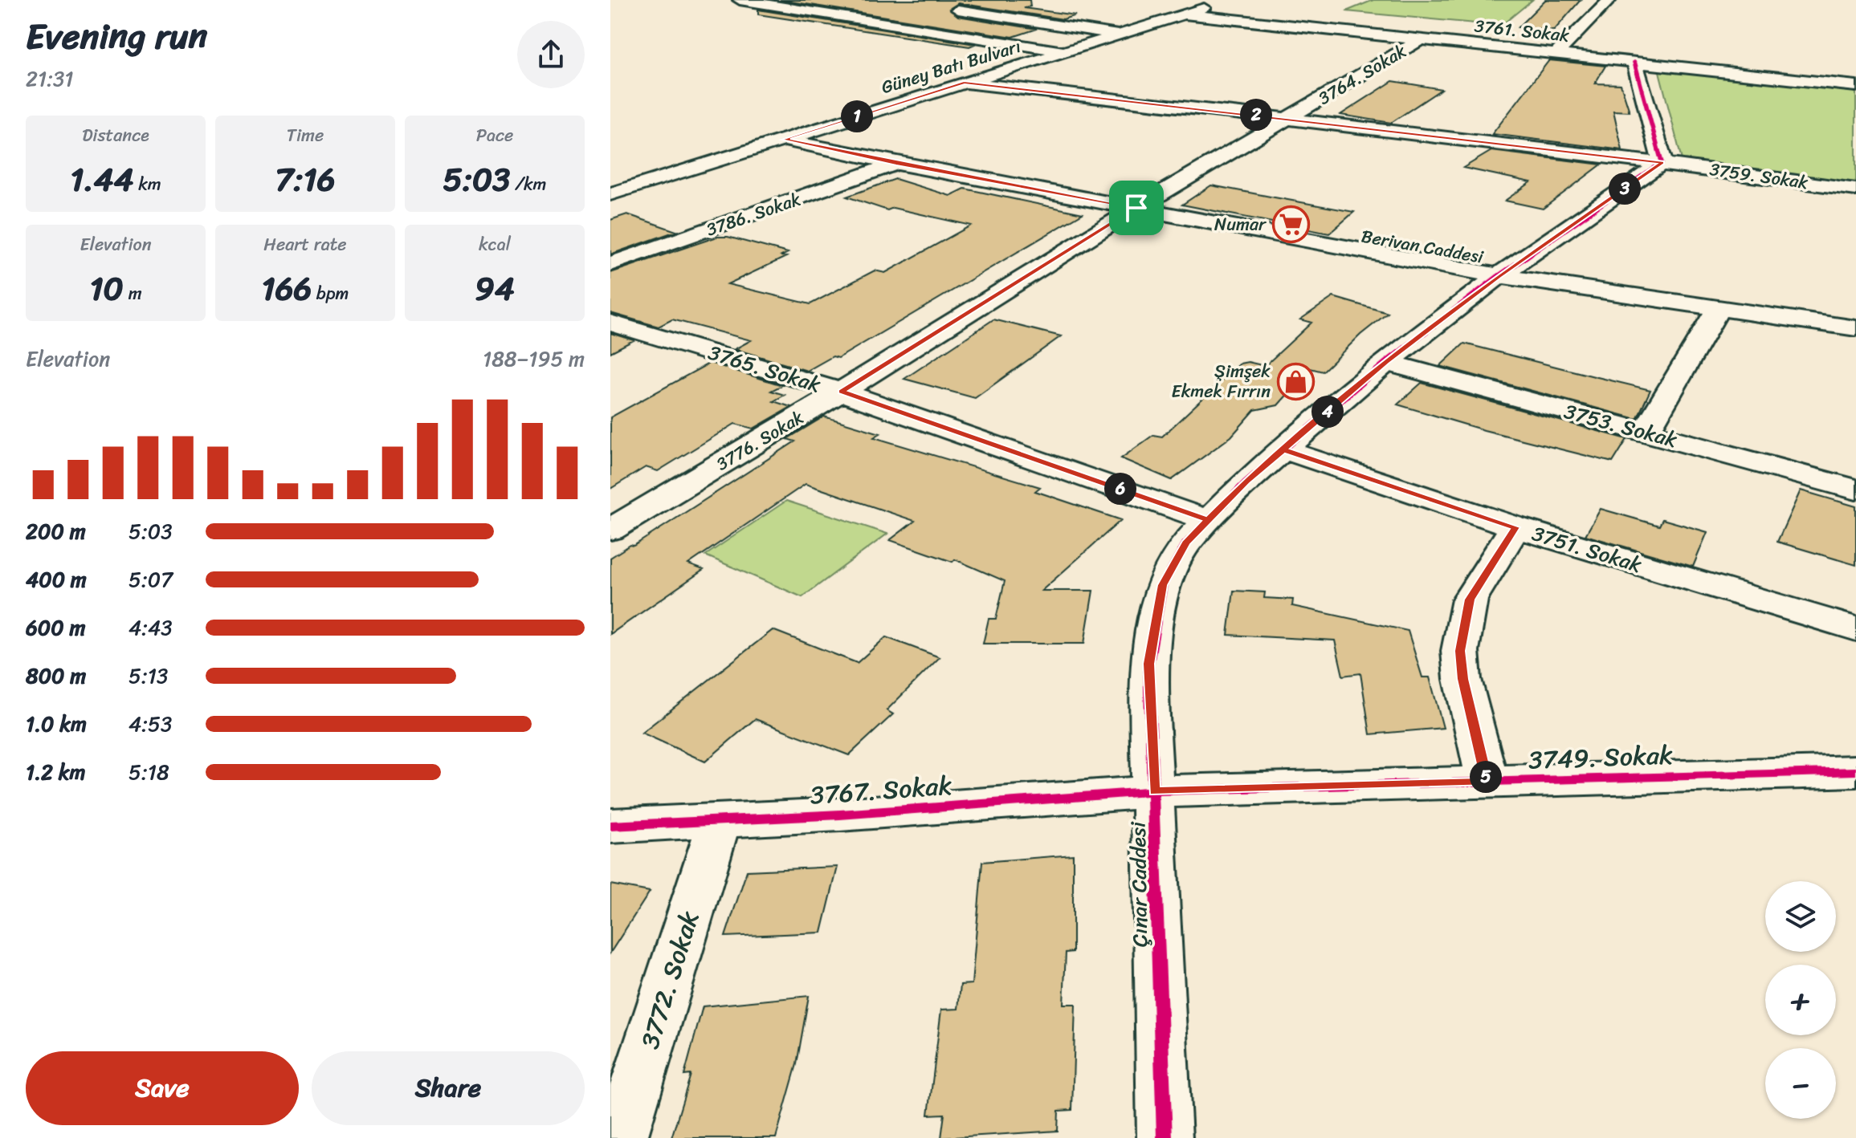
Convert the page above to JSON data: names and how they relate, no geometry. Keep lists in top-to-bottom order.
{
  "streets": {
    "street": [
      "3761. Sokak",
      "Güney Batı Bulvarı",
      "3764. Sokak",
      "3759. Sokak",
      "3786. Sokak",
      "Berivan Caddesi",
      "3765. Sokak",
      "3753. Sokak",
      "3776. Sokak",
      "3751. Sokak",
      "3749. Sokak",
      "3767. Sokak",
      "Çınar Caddesi",
      "3772. Sokak"
    ]
  },
  "crossings": [
    ["3761. Sokak", "Güney Batı Bulvarı"],
    ["3761. Sokak", "3764. Sokak"],
    ["Güney Batı Bulvarı", "3759. Sokak"],
    ["Güney Batı Bulvarı", "Berivan Caddesi"],
    ["3764. Sokak", "3759. Sokak"],
    ["3764. Sokak", "Berivan Caddesi"],
    ["3764. Sokak", "3776. Sokak"],
    ["3759. Sokak", "Çınar Caddesi"],
    ["3786. Sokak", "Berivan Caddesi"],
    ["Berivan Caddesi", "3776. Sokak"],
    ["Berivan Caddesi", "Çınar Caddesi"],
    ["3765. Sokak", "3776. Sokak"],
    ["3765. Sokak", "Çınar Caddesi"],
    ["3753. Sokak", "Çınar Caddesi"],
    ["3751. Sokak", "Çınar Caddesi"],
    ["3749. Sokak", "3767. Sokak"],
    ["3749. Sokak", "Çınar Caddesi"],
    ["3767. Sokak", "Çınar Caddesi"],
    ["3767. Sokak", "3772. Sokak"]
  ],
  "places": {
    "supermarket": ["Numar"],
    "shop": ["Şimşek Ekmek Fırrın"]
  },
  "page": {
    "heading": ["Evening run", "21:31"],
    "pins": [
      "2",
      "1",
      "3",
      "4",
      "6",
      "5"
    ],
    "stats": [
      ["Distance", "1.44 km"],
      ["Time", "7:16"],
      ["Pace", "5:03 /km"],
      ["Elevation", "10 m"],
      ["Heart rate", "166 bpm"],
      ["kcal", "94"]
    ],
    "chart": ["Elevation", "188–195 m"],
    "list": [
      {
        "name": "200 m",
        "note": "5:03"
      },
      {
        "name": "400 m",
        "note": "5:07"
      },
      {
        "name": "600 m",
        "note": "4:43"
      },
      {
        "name": "800 m",
        "note": "5:13"
      },
      {
        "name": "1.0 km",
        "note": "4:53"
      },
      {
        "name": "1.2 km",
        "note": "5:18"
      }
    ],
    "map_buttons": ["+", "−"],
    "buttons": ["Save", "Share"]
  }
}
